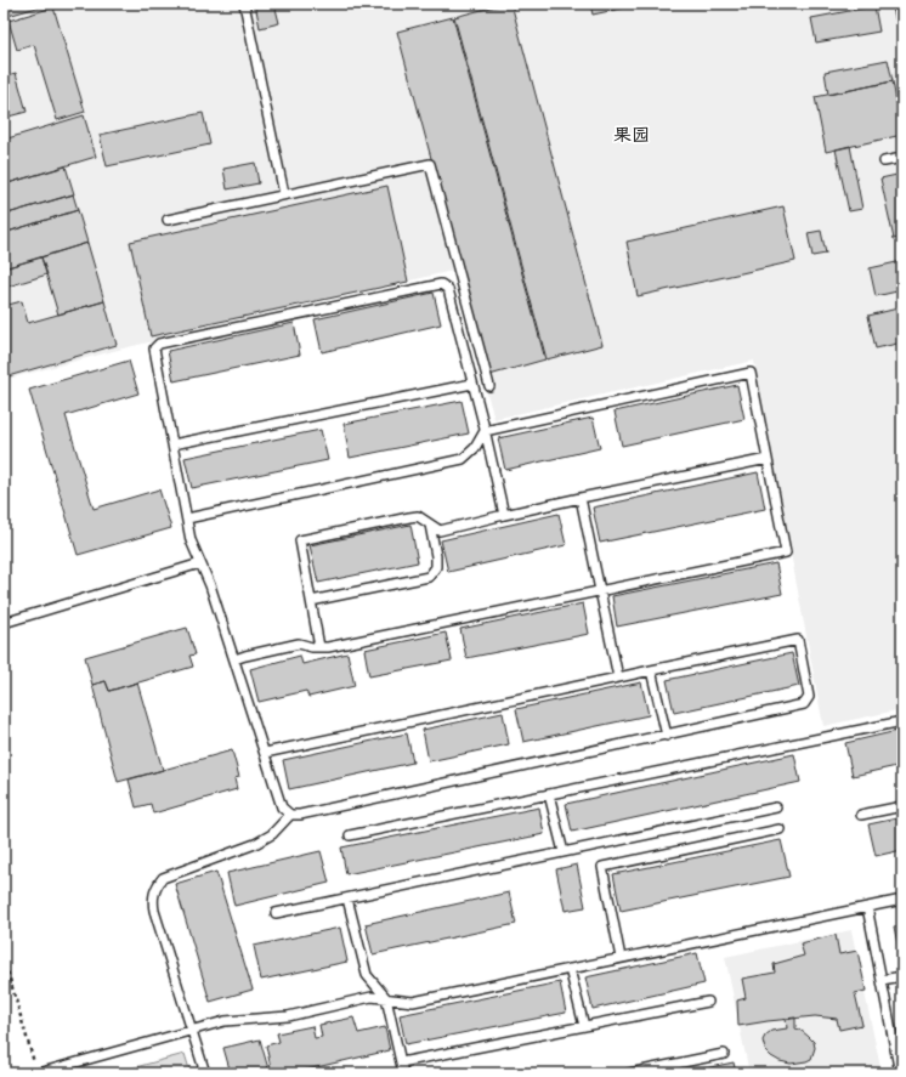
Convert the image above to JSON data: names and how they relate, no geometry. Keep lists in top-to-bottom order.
{
  "districts": ["果园"]
}
